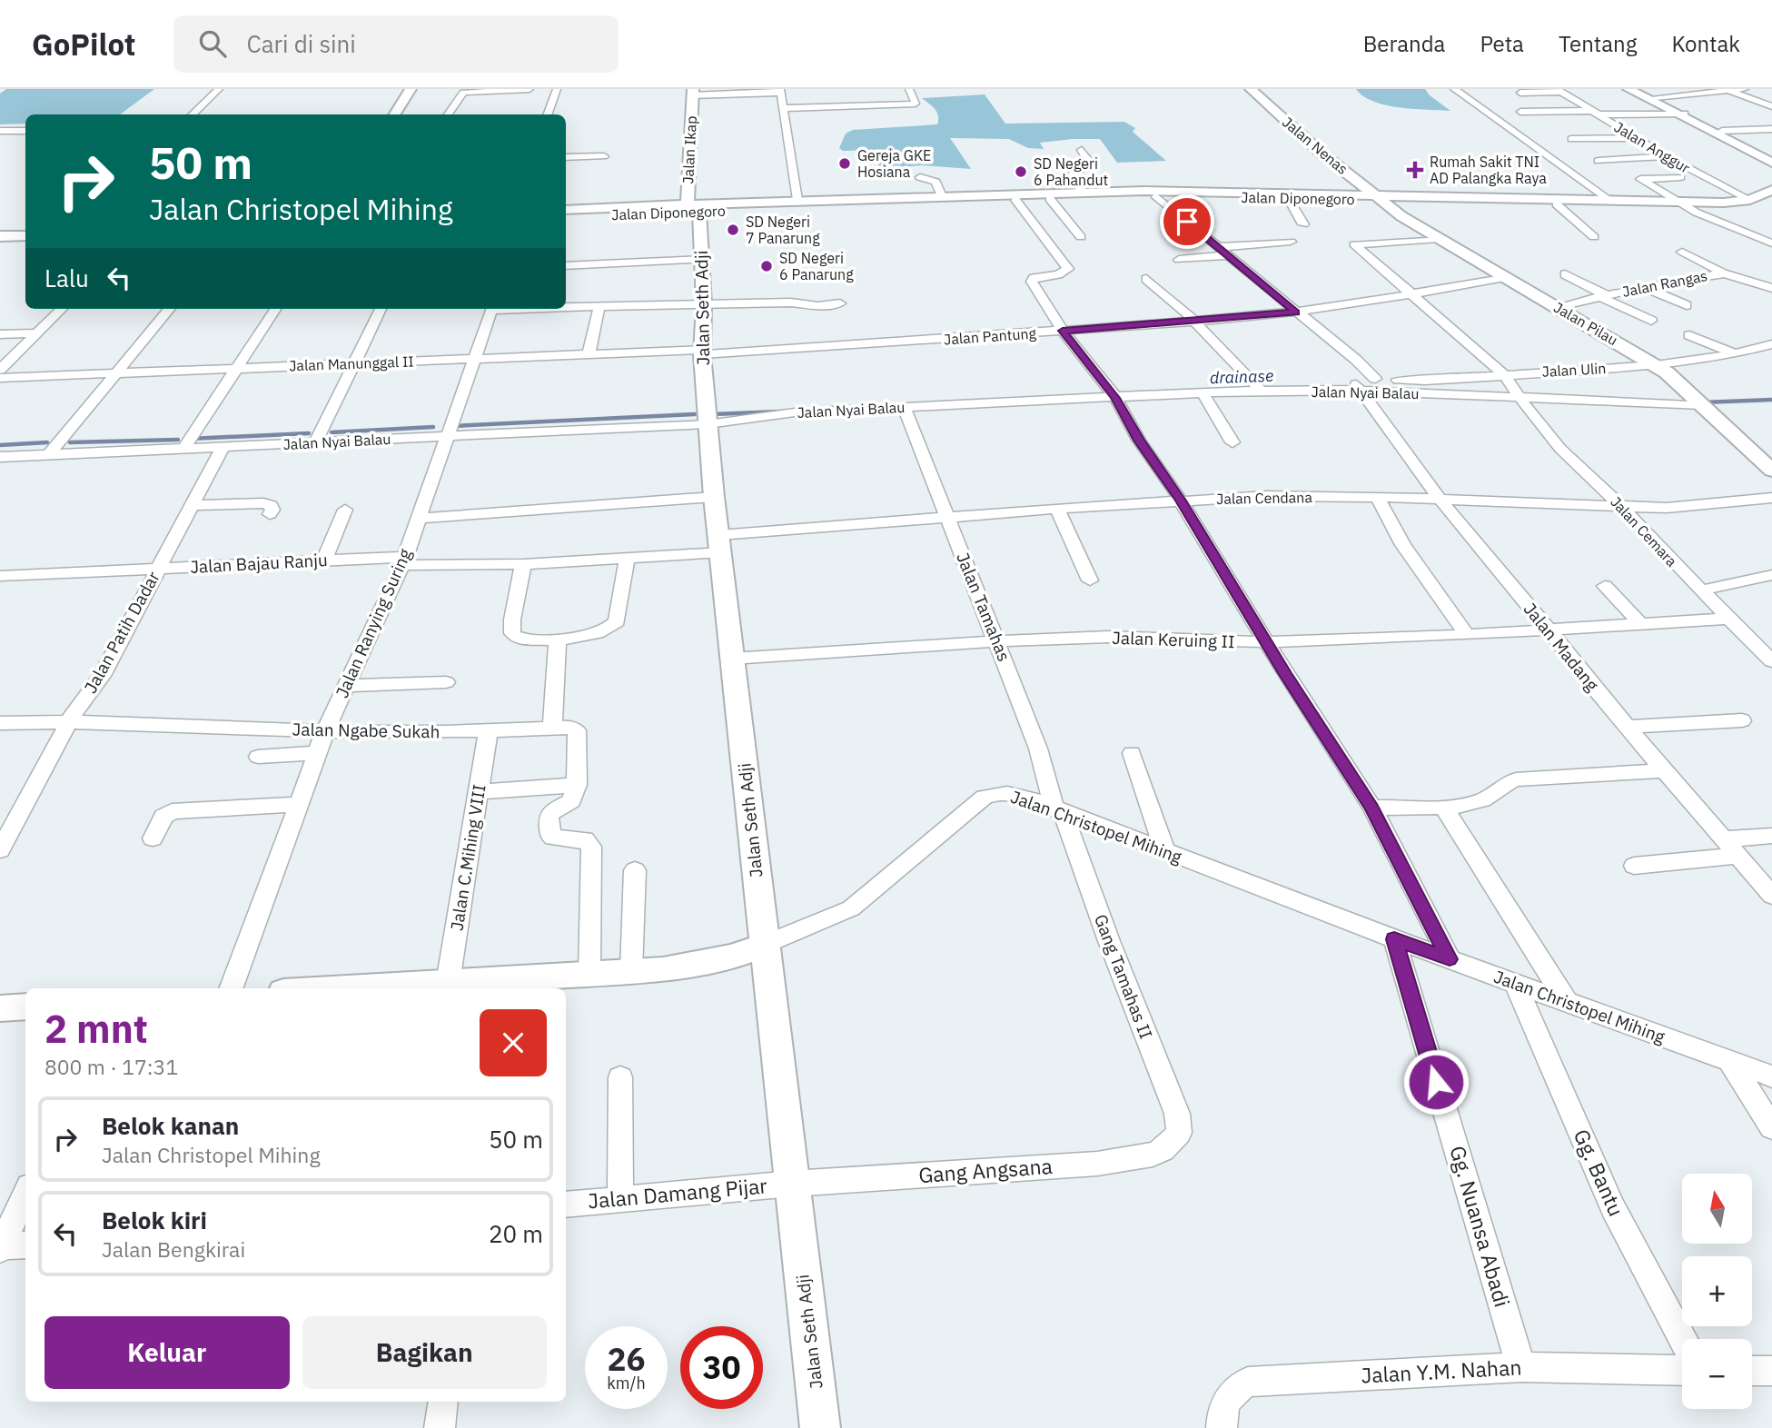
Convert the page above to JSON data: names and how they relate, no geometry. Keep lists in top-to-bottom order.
{
  "streets": {
    "main road": [
      "Jalan Nenas",
      "Jalan Ikap",
      "Jalan Diponegoro",
      "Jalan Seth Adji",
      "Jalan Pilau",
      "Jalan Christopel Mihing"
    ],
    "street": [
      "Jalan Anggur",
      "Jalan Rangas",
      "Jalan Pantung",
      "Jalan Manunggal II",
      "Jalan Ulin",
      "Jalan Nyai Balau",
      "Jalan Cendana",
      "Jalan Cemara",
      "Jalan Bajau Ranju",
      "Jalan Tamahas",
      "Jalan Ranying Suring",
      "Jalan Patih Dadar",
      "Jalan Keruing II",
      "Jalan Madang",
      "Jalan Ngabe Sukah",
      "Jalan C.Mihing VIII",
      "Gang Tamahas II",
      "Gang Angsana",
      "Gg. Bantu",
      "Jalan Damang Pijar",
      "Gg. Nuansa Abadi",
      "Jalan Y.M. Nahan"
    ]
  },
  "crossings": [
    ["Jalan Nenas", "Jalan Diponegoro"],
    ["Jalan Nenas", "Jalan Pilau"],
    ["Jalan Anggur", "Jalan Diponegoro"],
    ["Jalan Ikap", "Jalan Diponegoro"],
    ["Jalan Ikap", "Jalan Seth Adji"],
    ["Jalan Diponegoro", "Jalan Seth Adji"],
    ["Jalan Diponegoro", "Jalan Pilau"],
    ["Jalan Rangas", "Jalan Pilau"],
    ["Jalan Seth Adji", "Jalan Pantung"],
    ["Jalan Seth Adji", "Jalan Manunggal II"],
    ["Jalan Seth Adji", "Jalan Nyai Balau"],
    ["Jalan Seth Adji", "Jalan Cendana"],
    ["Jalan Seth Adji", "Jalan Keruing II"],
    ["Jalan Seth Adji", "Jalan Christopel Mihing"],
    ["Jalan Seth Adji", "Gang Angsana"],
    ["Jalan Seth Adji", "Jalan Damang Pijar"],
    ["Jalan Pilau", "Jalan Pantung"],
    ["Jalan Pilau", "Jalan Ulin"],
    ["Jalan Pilau", "Jalan Nyai Balau"],
    ["Jalan Pilau", "Jalan Cemara"],
    ["Jalan Pantung", "Jalan Manunggal II"],
    ["Jalan Pantung", "Jalan Cemara"],
    ["Jalan Manunggal II", "Jalan Ranying Suring"],
    ["Jalan Ulin", "Jalan Cemara"],
    ["Jalan Nyai Balau", "Jalan Cemara"],
    ["Jalan Nyai Balau", "Jalan Tamahas"],
    ["Jalan Nyai Balau", "Jalan Ranying Suring"],
    ["Jalan Nyai Balau", "Jalan Patih Dadar"],
    ["Jalan Nyai Balau", "Jalan Madang"],
    ["Jalan Cendana", "Jalan Cemara"],
    ["Jalan Cendana", "Jalan Bajau Ranju"],
    ["Jalan Cendana", "Jalan Tamahas"],
    ["Jalan Cendana", "Jalan Madang"],
    ["Jalan Cemara", "Jalan Keruing II"],
    ["Jalan Bajau Ranju", "Jalan Ranying Suring"],
    ["Jalan Bajau Ranju", "Jalan Patih Dadar"],
    ["Jalan Tamahas", "Jalan Keruing II"],
    ["Jalan Tamahas", "Jalan Christopel Mihing"],
    ["Jalan Tamahas", "Gang Tamahas II"],
    ["Jalan Ranying Suring", "Jalan Ngabe Sukah"],
    ["Jalan Patih Dadar", "Jalan Ngabe Sukah"],
    ["Jalan Keruing II", "Jalan Madang"],
    ["Jalan Ngabe Sukah", "Jalan C.Mihing VIII"],
    ["Jalan Christopel Mihing", "Jalan C.Mihing VIII"],
    ["Jalan Christopel Mihing", "Gang Tamahas II"],
    ["Jalan Christopel Mihing", "Gg. Bantu"],
    ["Jalan Christopel Mihing", "Gg. Nuansa Abadi"],
    ["Gang Tamahas II", "Gang Angsana"],
    ["Gang Angsana", "Jalan Damang Pijar"],
    ["Gg. Nuansa Abadi", "Jalan Y.M. Nahan"]
  ],
  "water": ["drainase"],
  "places": {
    "other": [
      "Gereja GKE Hosiana",
      "SD Negeri 6 Pahandut",
      "SD Negeri 7 Panarung",
      "SD Negeri 6 Panarung"
    ],
    "health": ["Rumah Sakit TNI AD Palangka Raya"]
  },
  "north": "top",
  "page": {
    "header": "GoPilot",
    "search": "Cari di sini",
    "nav": [
      "Beranda",
      "Peta",
      "Tentang",
      "Kontak"
    ],
    "turn": ["50 m", "Jalan Christopel Mihing"],
    "then": "Lalu",
    "heading": ["2 mnt", "800 m · 17:31"],
    "list": [
      {
        "name": "Belok kanan",
        "note": "Jalan Christopel Mihing",
        "value": "50 m"
      },
      {
        "name": "Belok kiri",
        "note": "Jalan Bengkirai",
        "value": "20 m"
      }
    ],
    "map_buttons": ["+", "−"],
    "buttons": ["Keluar", "Bagikan"],
    "speed": "26 km/h",
    "limit": "30"
  }
}
